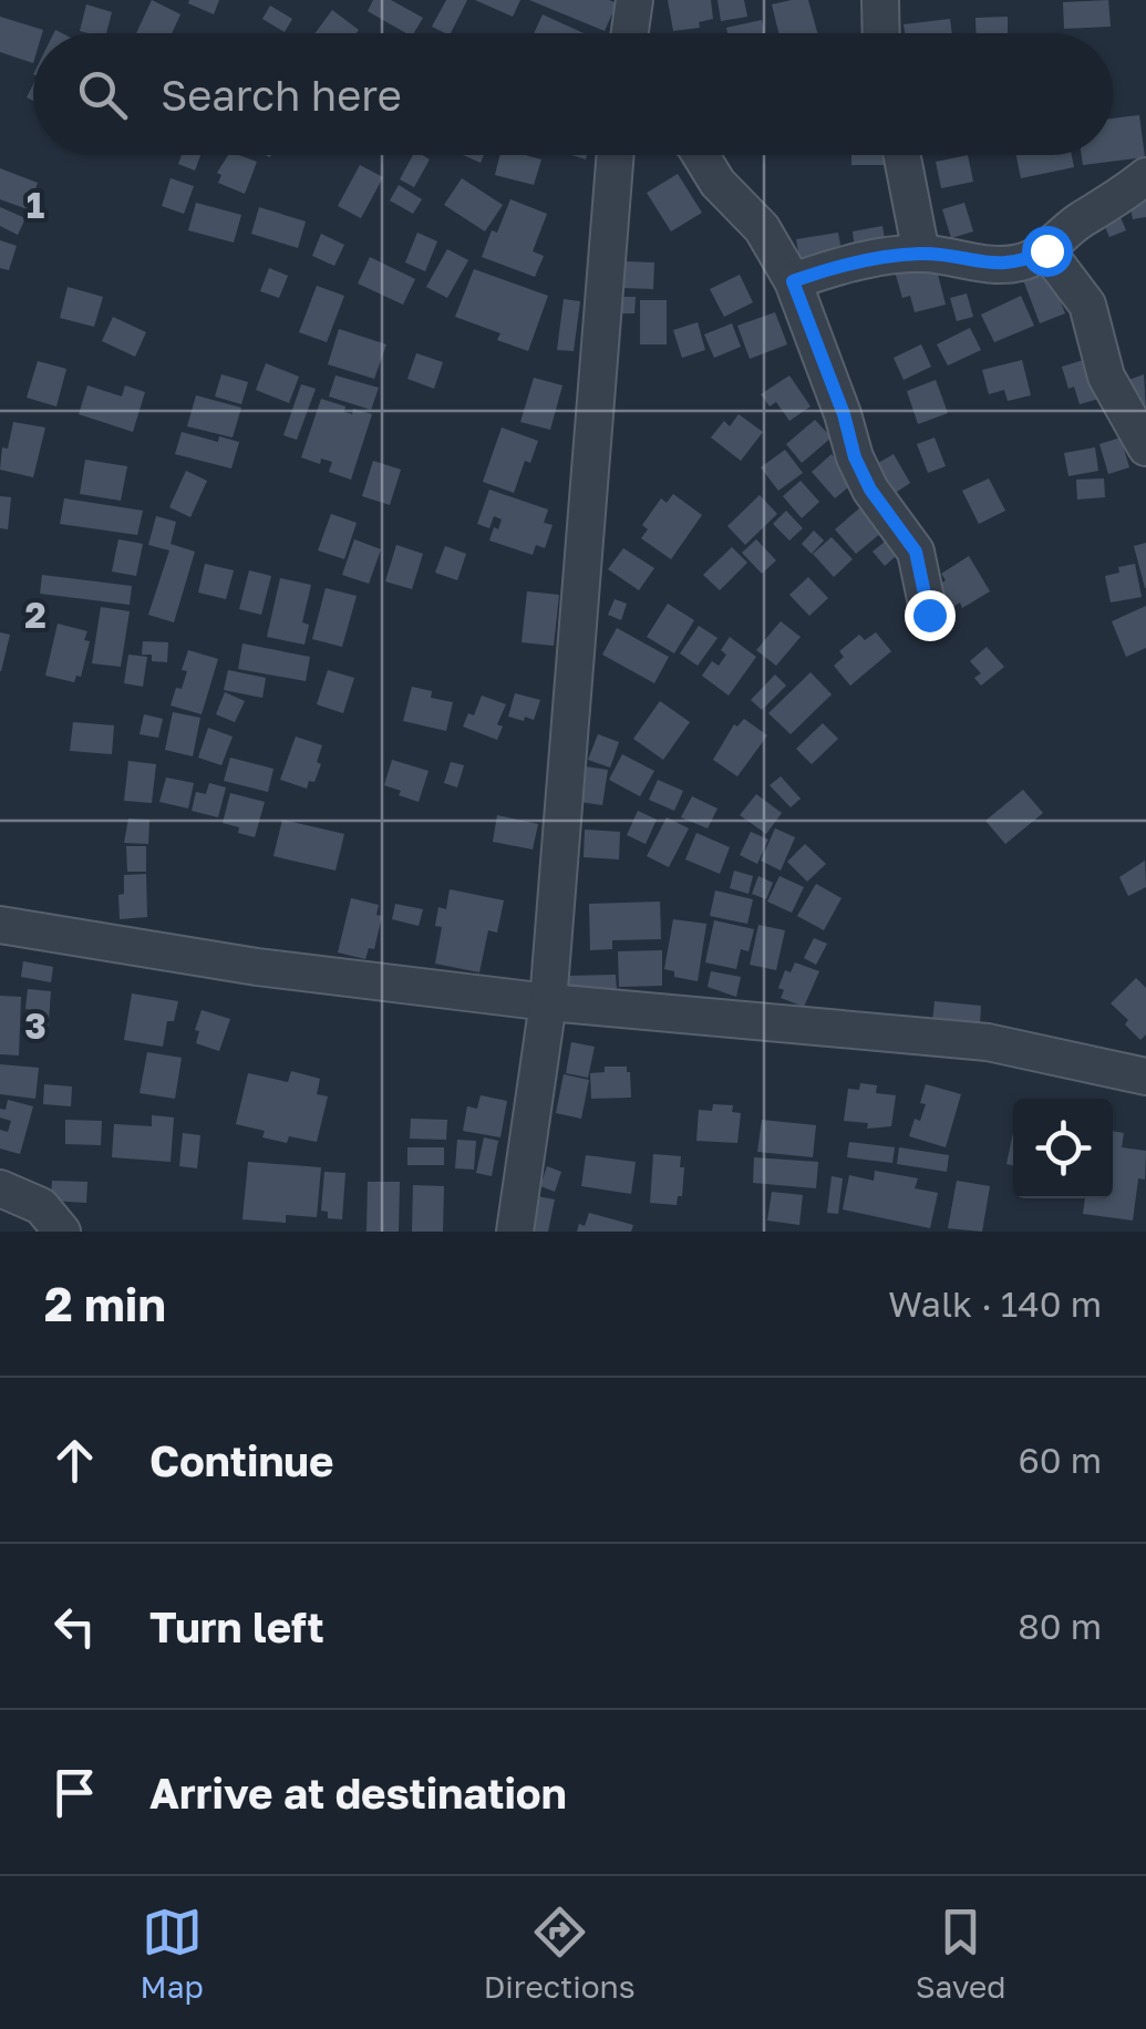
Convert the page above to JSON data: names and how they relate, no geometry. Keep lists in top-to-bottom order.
{
  "page": {
    "search": "Search here",
    "heading": ["2 min", "Walk · 140 m"],
    "list": [
      ["Continue", "60 m"],
      ["Turn left", "80 m"],
      "Arrive at destination"
    ],
    "nav": ["Map", "Directions", "Saved"]
  },
  "grid": {
    "rows": ["1", "2", "3"]
  }
}
